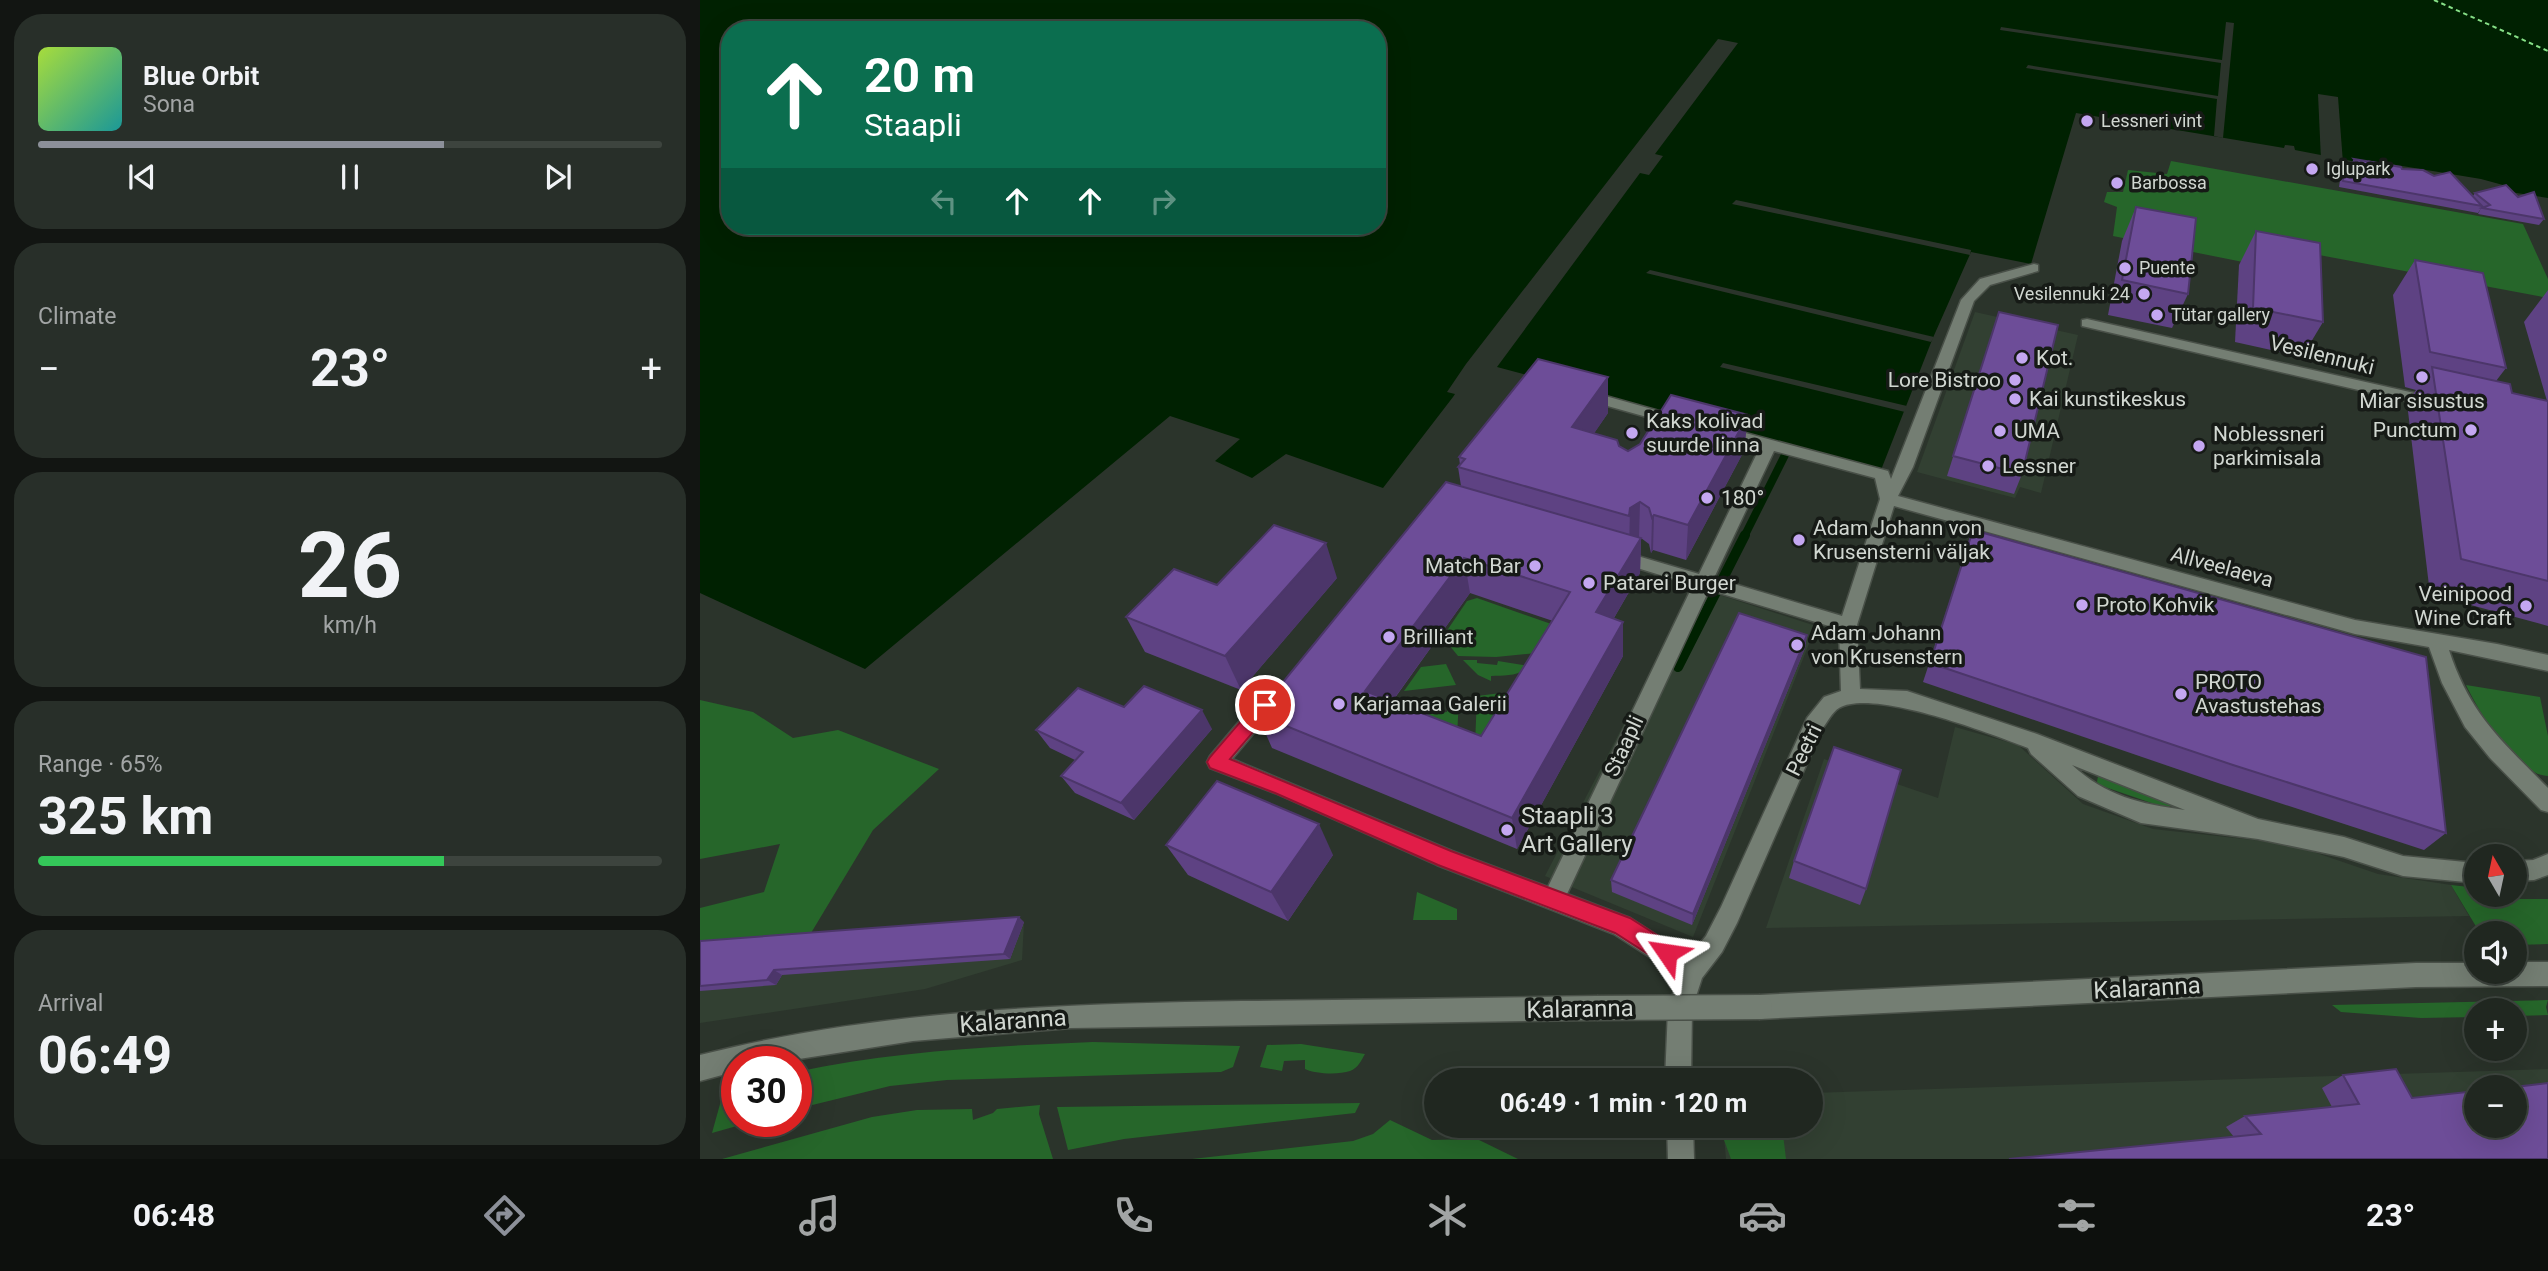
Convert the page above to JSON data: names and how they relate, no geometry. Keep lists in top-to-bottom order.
{
  "streets": {
    "street": [
      "Vesilennuki",
      "Allveelaeva",
      "Staapli",
      "Peetri",
      "Kalaranna"
    ]
  },
  "places": [
    "Lessneri vint",
    "Iglupark",
    "Barbossa",
    "Puente",
    "Vesilennuki 24",
    "Tütar gallery",
    "Kot.",
    "Miar sisustus",
    "Lore Bistroo",
    "Kai kunstikeskus",
    "Punctum",
    "UMA",
    "Kaks kolivad suurde linna",
    "Noblessneri parkimisala",
    "Lessner",
    "180°",
    "Adam Johann von Krusensterni väljak",
    "Match Bar",
    "Patarei Burger",
    "Proto Kohvik",
    "Veinipood Wine Craft",
    "Brilliant",
    "Adam Johann von Krusenstern",
    "PROTO Avastustehas",
    "Karjamaa Galerii",
    "Staapli 3 Art Gallery"
  ],
  "north": "top",
  "page": {
    "turn": ["20 m", "Staapli"],
    "song": ["Blue Orbit", "Sona"],
    "tile": [
      "Climate",
      ["26", "km/h"],
      ["Range · 65%", "325 km"],
      ["Arrival", "06:49"]
    ],
    "heat": ["−", "23°", "+"],
    "map_buttons": ["+", "−"],
    "limit": "30",
    "trip": "06:49 · 1 min · 120 m",
    "tabs": ["06:48", "23°"]
  }
}
